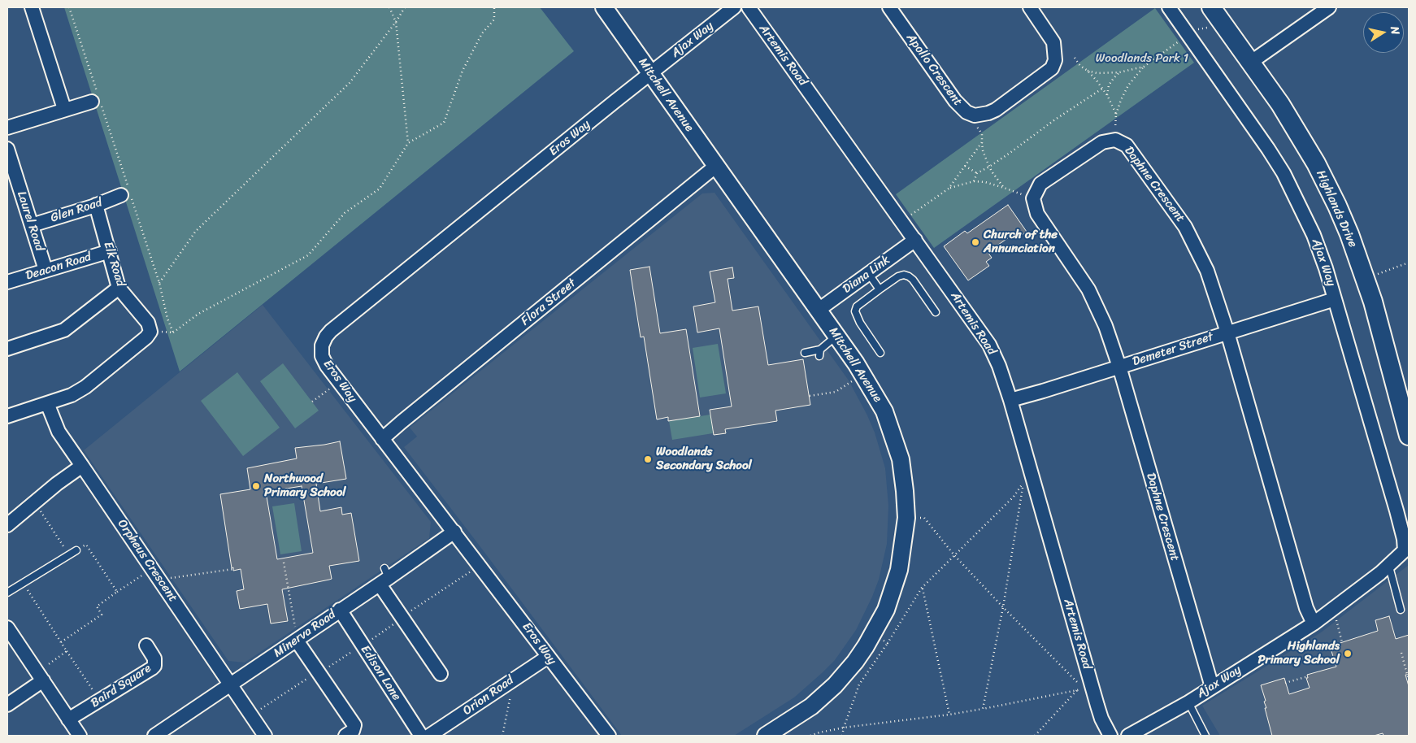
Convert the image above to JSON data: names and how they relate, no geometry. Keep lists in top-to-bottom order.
{
  "streets": {
    "main road": ["Highlands Drive"],
    "street": [
      "Ajax Way",
      "Artemis Road",
      "Apollo Crescent",
      "Mitchell Avenue",
      "Eros Way",
      "Daphne Crescent",
      "Glen Road",
      "Laurel Road",
      "Elk Road",
      "Deacon Road",
      "Diana Link",
      "Flora Street",
      "Demeter Street",
      "Orpheus Crescent",
      "Minerva Road",
      "Edison Lane",
      "Baird Square",
      "Orion Road"
    ]
  },
  "crossings": [
    ["Ajax Way", "Mitchell Avenue"],
    ["Ajax Way", "Eros Way"],
    ["Ajax Way", "Daphne Crescent"],
    ["Ajax Way", "Demeter Street"],
    ["Artemis Road", "Diana Link"],
    ["Artemis Road", "Demeter Street"],
    ["Mitchell Avenue", "Eros Way"],
    ["Mitchell Avenue", "Diana Link"],
    ["Mitchell Avenue", "Flora Street"],
    ["Eros Way", "Flora Street"],
    ["Eros Way", "Minerva Road"],
    ["Eros Way", "Orion Road"],
    ["Daphne Crescent", "Demeter Street"],
    ["Glen Road", "Laurel Road"],
    ["Glen Road", "Elk Road"],
    ["Laurel Road", "Deacon Road"],
    ["Elk Road", "Deacon Road"],
    ["Orpheus Crescent", "Minerva Road"],
    ["Minerva Road", "Edison Lane"]
  ],
  "parks": ["Woodlands Park 1"],
  "places": [
    "Church of the Annunciation",
    "Woodlands Secondary School",
    "Northwood Primary School",
    "Highlands Primary School"
  ],
  "north": "right"
}
